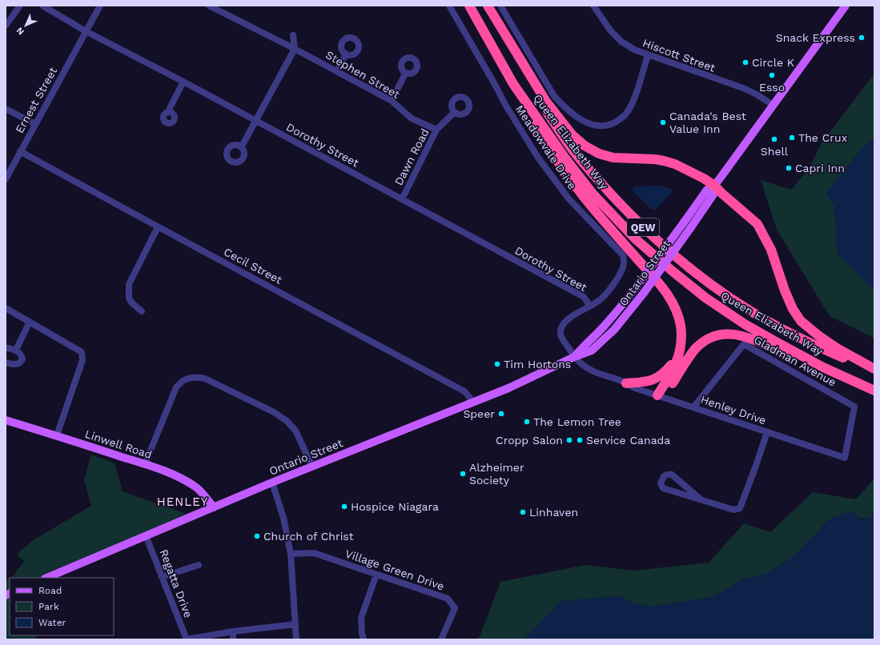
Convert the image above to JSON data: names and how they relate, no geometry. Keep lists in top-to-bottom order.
{
  "streets": {
    "highway": ["Queen Elizabeth Way", "QEW"],
    "main road": ["Ontario Street", "Linwell Road"],
    "street": [
      "Hiscott Street",
      "Stephen Street",
      "Ernest Street",
      "Dorothy Street",
      "Meadowvale Drive",
      "Dawn Road",
      "Cecil Street",
      "Gladman Avenue",
      "Henley Drive",
      "Village Green Drive",
      "Regatta Drive"
    ]
  },
  "crossings": [
    ["Hiscott Street", "Ontario Street"],
    ["Stephen Street", "Dawn Road"],
    ["Ernest Street", "Dorothy Street"],
    ["Ernest Street", "Cecil Street"],
    ["Dorothy Street", "Meadowvale Drive"],
    ["Dorothy Street", "Dawn Road"],
    ["Meadowvale Drive", "Ontario Street"],
    ["Meadowvale Drive", "Henley Drive"],
    ["Cecil Street", "Ontario Street"],
    ["Ontario Street", "Henley Drive"],
    ["Ontario Street", "Linwell Road"],
    ["Ontario Street", "Regatta Drive"],
    ["Gladman Avenue", "Henley Drive"]
  ],
  "districts": ["HENLEY"],
  "places": [
    "Snack Express",
    "Circle K",
    "Esso",
    "Canada's Best Value Inn",
    "The Crux",
    "Shell",
    "Capri Inn",
    "Tim Hortons",
    "Speer",
    "The Lemon Tree",
    "Cropp Salon",
    "Service Canada",
    "Alzheimer Society",
    "Hospice Niagara",
    "Linhaven",
    "Church of Christ"
  ],
  "legend": ["Road", "Park", "Water"],
  "north": "bottom left"
}
